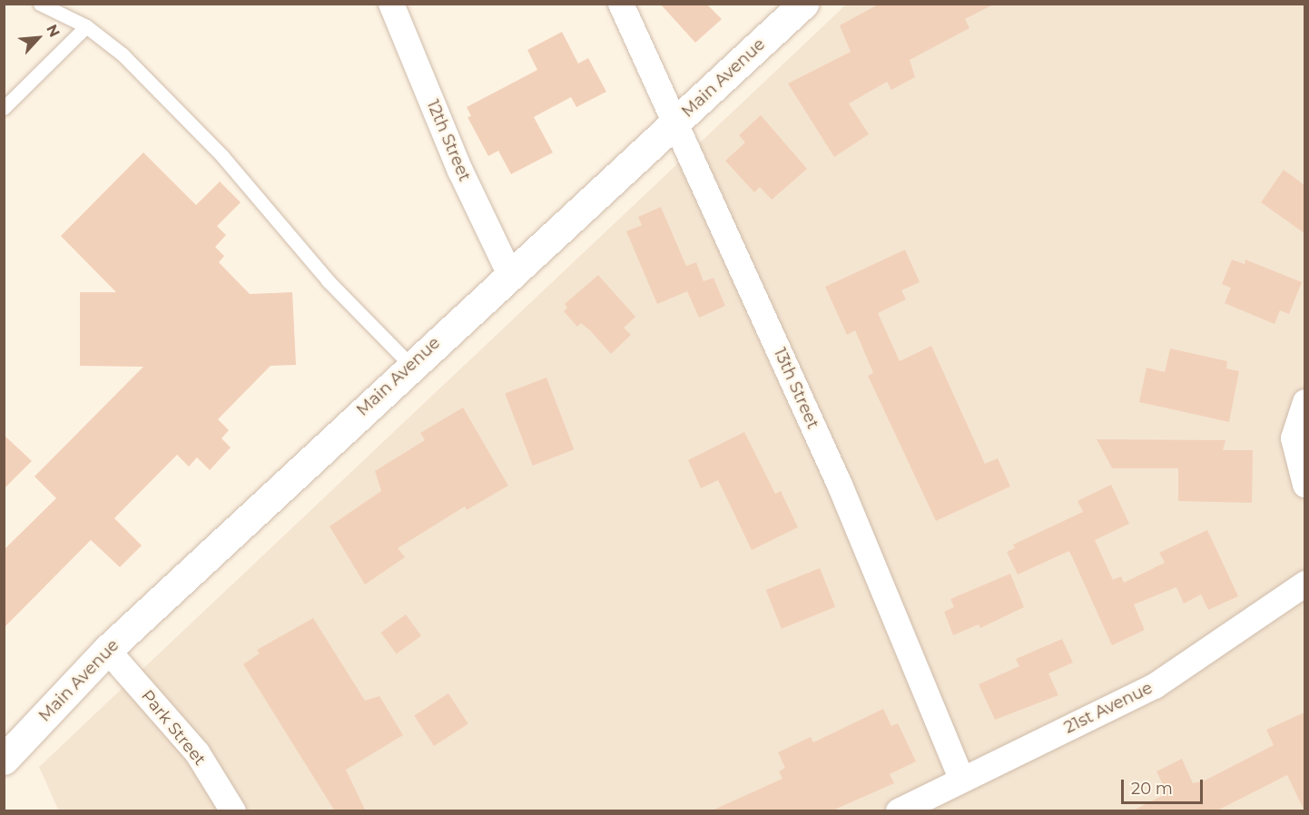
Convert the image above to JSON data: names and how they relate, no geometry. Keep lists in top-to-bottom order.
{
  "streets": {
    "main road": ["Main Avenue"],
    "street": [
      "12th Street",
      "13th Street",
      "21st Avenue",
      "Park Street"
    ]
  },
  "crossings": [
    ["Main Avenue", "12th Street"],
    ["Main Avenue", "13th Street"],
    ["Main Avenue", "Park Street"],
    ["13th Street", "21st Avenue"]
  ],
  "scale_bar": "20 m",
  "north": "top right"
}
